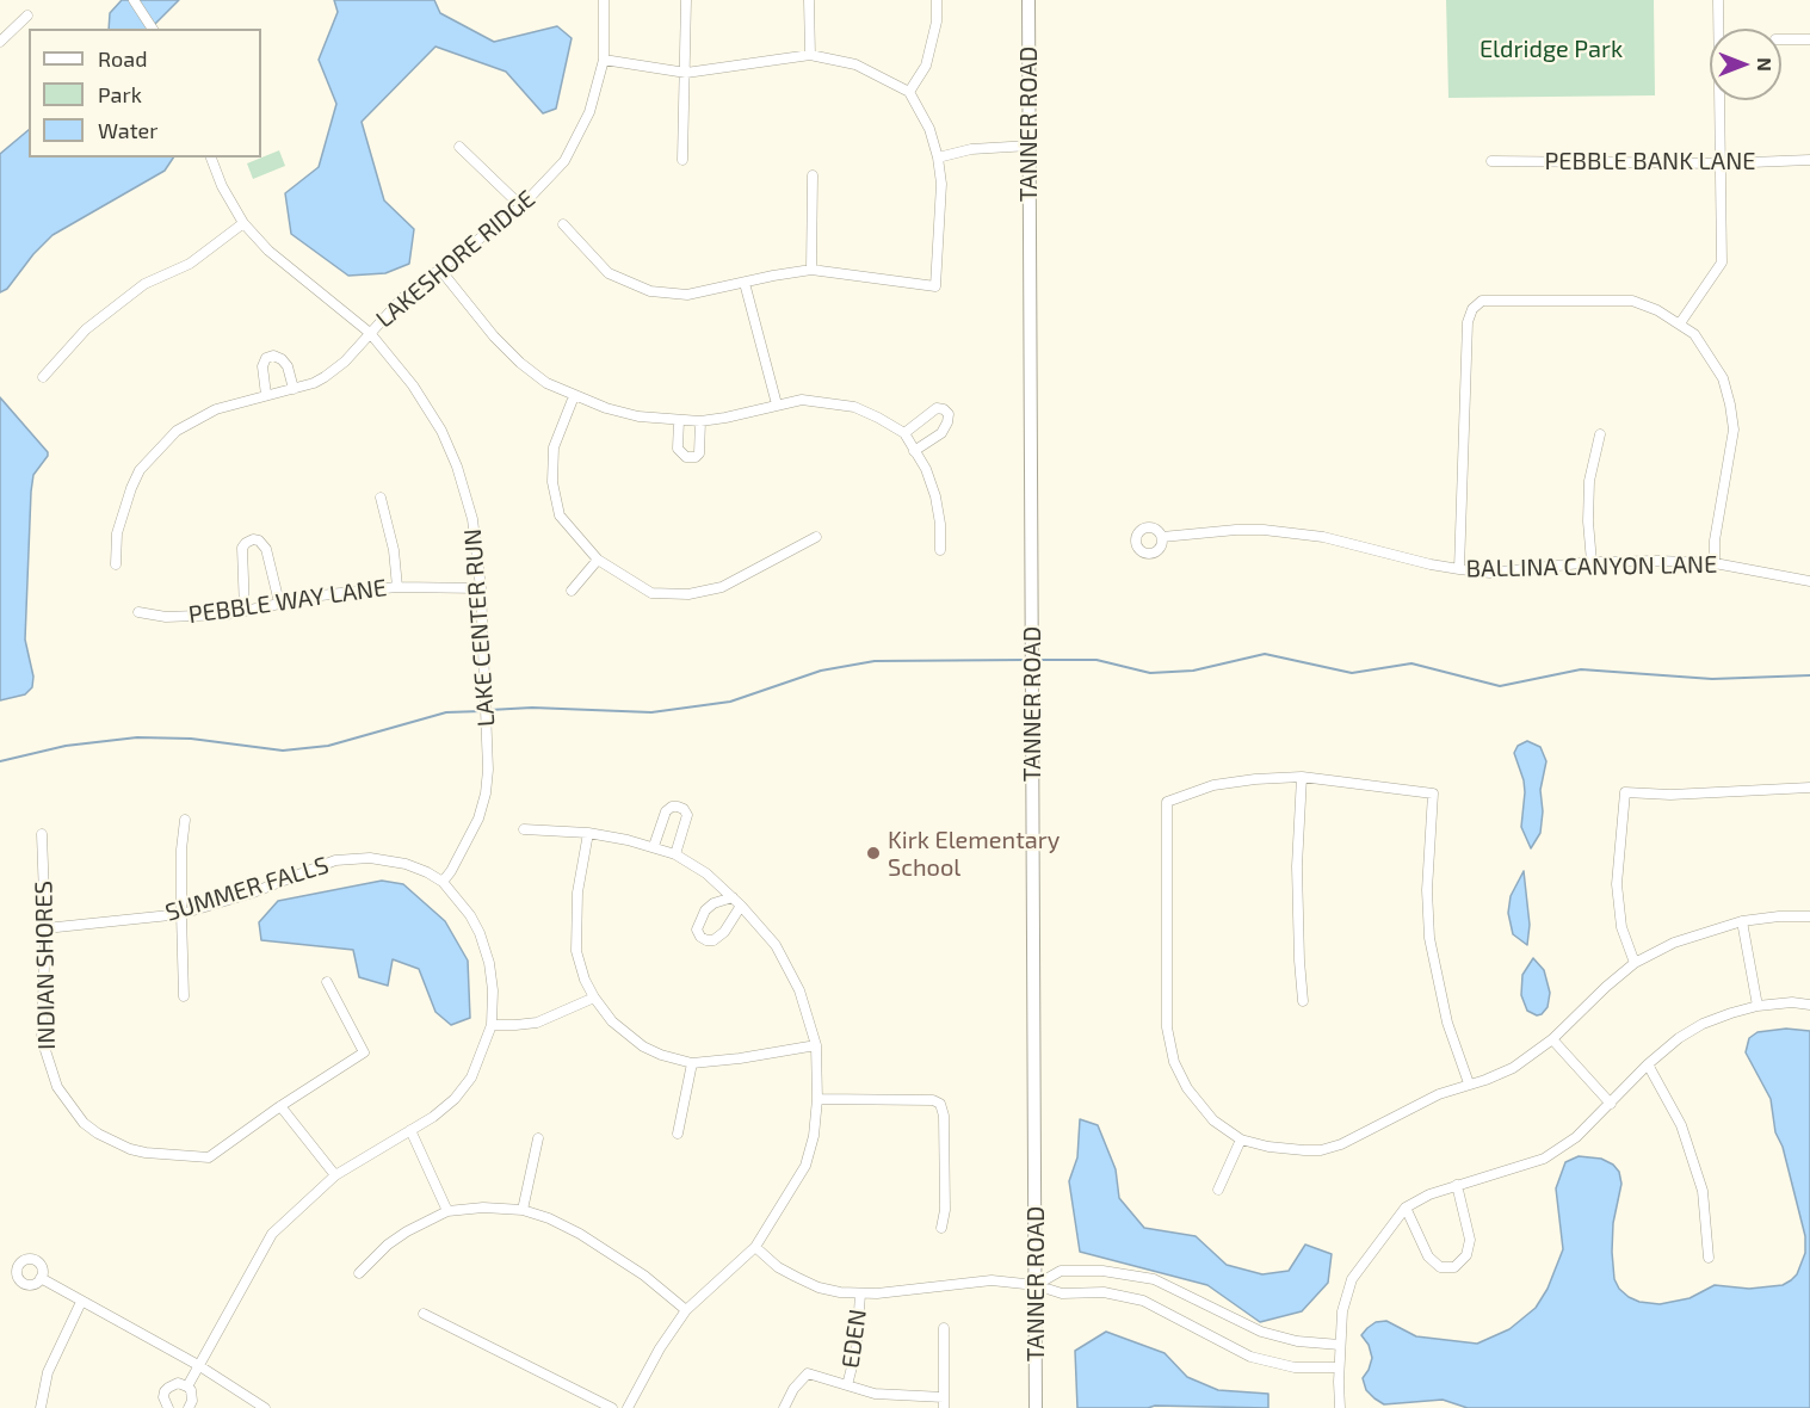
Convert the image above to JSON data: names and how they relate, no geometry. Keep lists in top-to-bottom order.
{
  "streets": {
    "main road": ["TANNER ROAD"],
    "street": [
      "PEBBLE BANK LANE",
      "LAKESHORE RIDGE",
      "BALLINA CANYON LANE",
      "PEBBLE WAY LANE",
      "LAKE CENTER RUN",
      "SUMMER FALLS",
      "INDIAN SHORES",
      "EDEN"
    ]
  },
  "crossings": [
    ["LAKESHORE RIDGE", "LAKE CENTER RUN"],
    ["PEBBLE WAY LANE", "LAKE CENTER RUN"],
    ["LAKE CENTER RUN", "SUMMER FALLS"],
    ["SUMMER FALLS", "INDIAN SHORES"]
  ],
  "parks": ["Eldridge Park"],
  "places": ["Kirk Elementary School"],
  "legend": ["Road", "Park", "Water"],
  "north": "right"
}
